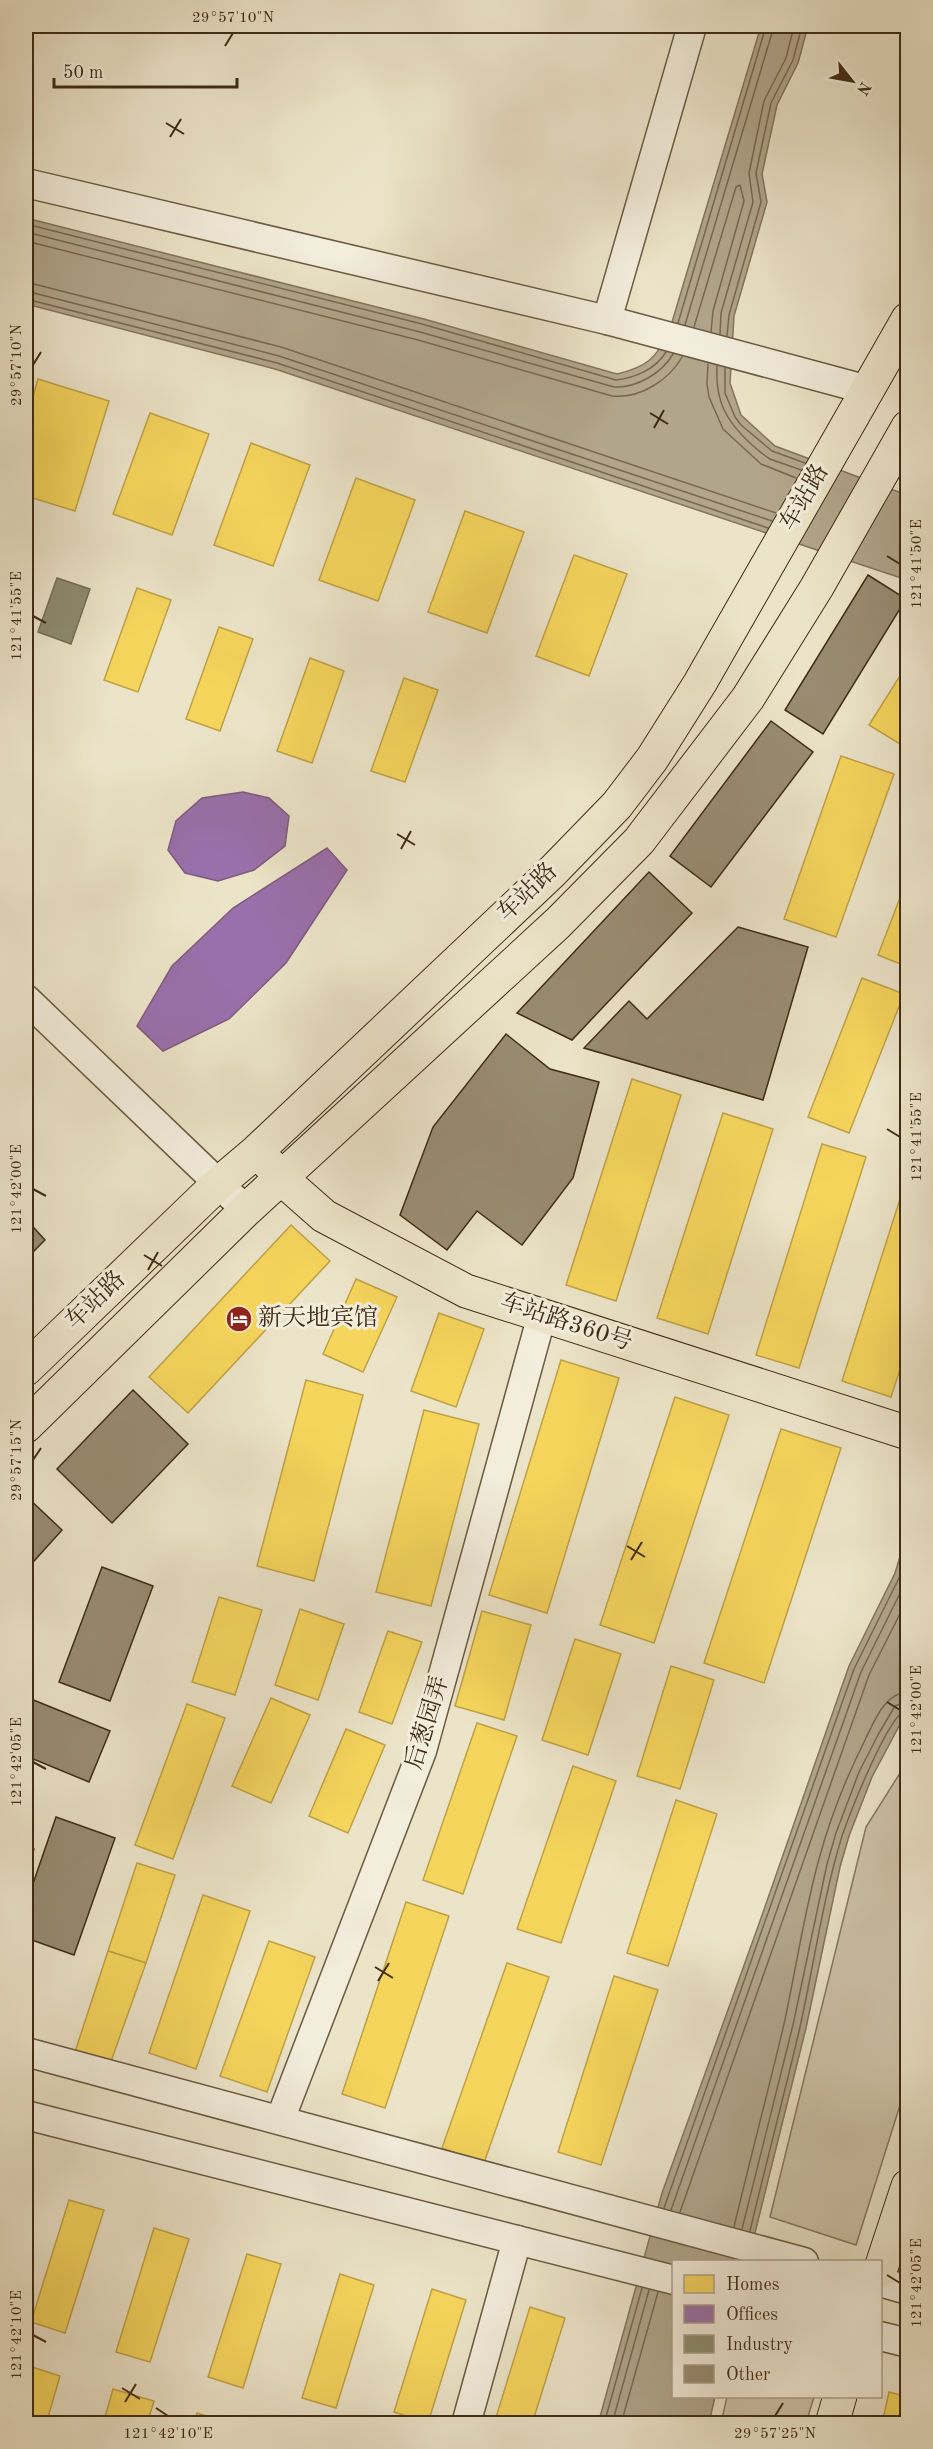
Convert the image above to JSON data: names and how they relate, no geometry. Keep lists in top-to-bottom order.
{
  "streets": {
    "main road": ["车站路", "车站路360号"],
    "street": ["后葱园弄"]
  },
  "crossings": [
    ["车站路", "车站路360号"],
    ["车站路360号", "后葱园弄"]
  ],
  "places": {
    "hotel": ["新天地宾馆"]
  },
  "legend": [
    "Homes",
    "Offices",
    "Industry",
    "Other"
  ],
  "scale_bar": "50 m",
  "north": "bottom right",
  "coordinates": [
    "29°57'10\"N",
    "121°41'50\"E",
    "121°41'55\"E",
    "121°42'00\"E",
    "29°57'15\"N",
    "121°42'05\"E",
    "121°42'10\"E",
    "29°57'25\"N"
  ]
}
